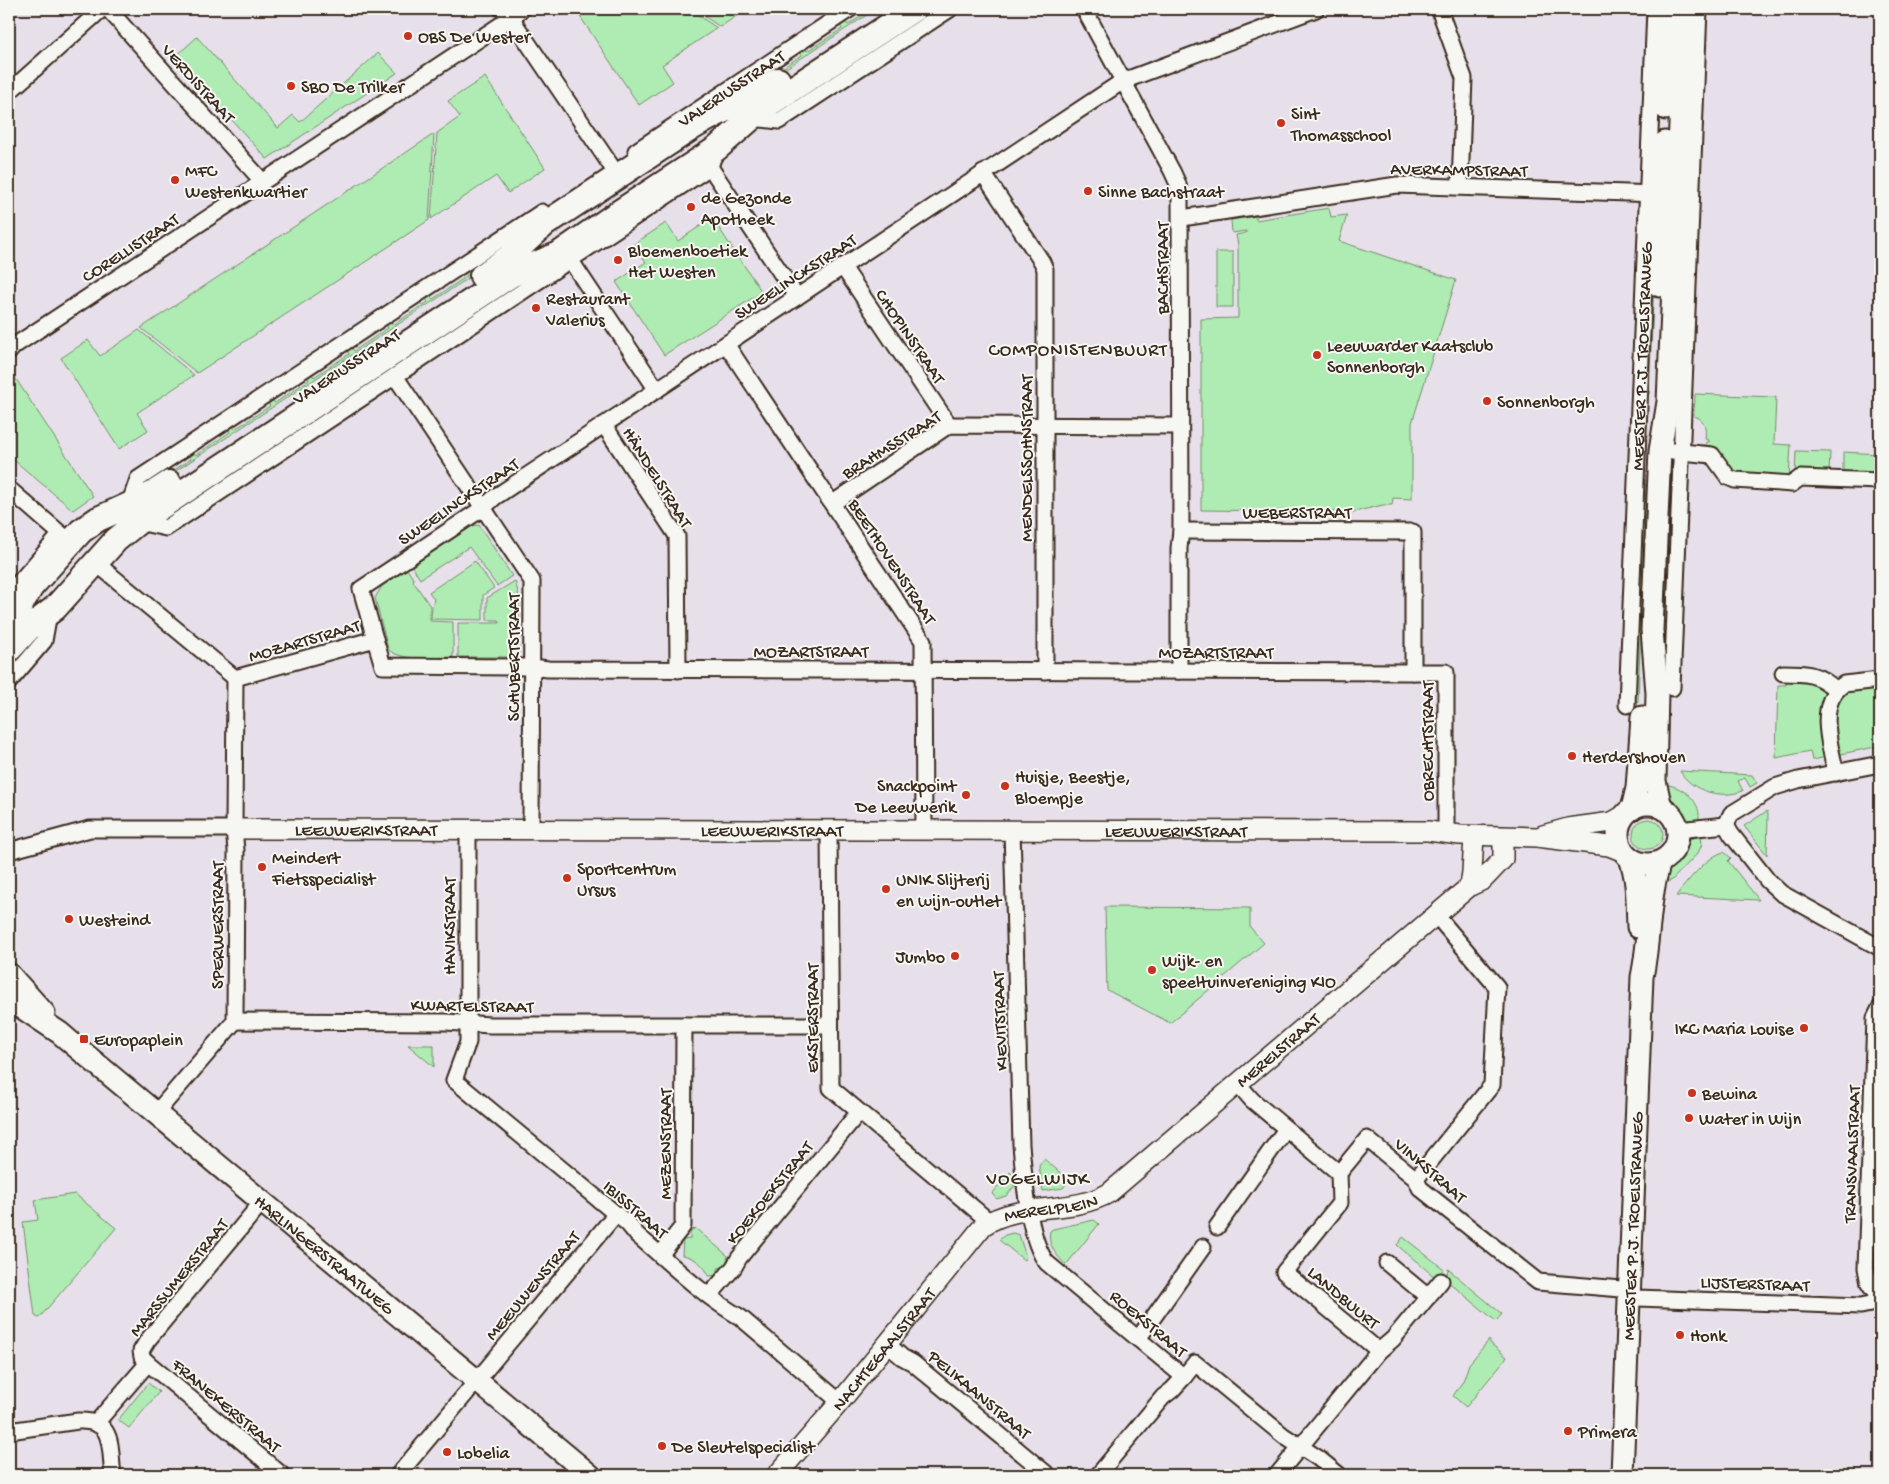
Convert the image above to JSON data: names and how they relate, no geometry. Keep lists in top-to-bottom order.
{
  "streets": {
    "main road": ["VALERIUSSTRAAT", "MEESTER P.J. TROELSTRAWEG", "HARLINGERSTRAATWEG"],
    "street": [
      "VERDISTRAAT",
      "AVERKAMPSTRAAT",
      "CORELLISTRAAT",
      "BACHSTRAAT",
      "SWEELINCKSTRAAT",
      "CHOPINSTRAAT",
      "BRAHMSSTRAAT",
      "MENDELSSOHNSTRAAT",
      "HÄNDELSTRAAT",
      "WEBERSTRAAT",
      "BEETHOVENSTRAAT",
      "MOZARTSTRAAT",
      "SCHUBERTSTRAAT",
      "OBRECHTSTRAAT",
      "LEEUWERIKSTRAAT",
      "SPERWERSTRAAT",
      "HAVIKSTRAAT",
      "KWARTELSTRAAT",
      "EKSTERSTRAAT",
      "KIEVITSTRAAT",
      "MERELSTRAAT",
      "MEZENSTRAAT",
      "TRANSVAALSTRAAT",
      "VINKSTRAAT",
      "KOEKOEKSTRAAT",
      "MERELPLEIN",
      "IBISSTRAAT",
      "MARSSUMERSTRAAT",
      "LIJSTERSTRAAT",
      "MEEUWENSTRAAT",
      "LANDBUURT",
      "ROEKSTRAAT",
      "NACHTEGAALSTRAAT",
      "PELIKAANSTRAAT",
      "FRANEKERSTRAAT"
    ]
  },
  "crossings": [
    ["VERDISTRAAT", "CORELLISTRAAT"],
    ["VALERIUSSTRAAT", "SCHUBERTSTRAAT"],
    ["AVERKAMPSTRAAT", "BACHSTRAAT"],
    ["AVERKAMPSTRAAT", "MEESTER P.J. TROELSTRAWEG"],
    ["BACHSTRAAT", "SWEELINCKSTRAAT"],
    ["BACHSTRAAT", "BRAHMSSTRAAT"],
    ["BACHSTRAAT", "WEBERSTRAAT"],
    ["BACHSTRAAT", "MOZARTSTRAAT"],
    ["SWEELINCKSTRAAT", "CHOPINSTRAAT"],
    ["SWEELINCKSTRAAT", "MENDELSSOHNSTRAAT"],
    ["SWEELINCKSTRAAT", "HÄNDELSTRAAT"],
    ["SWEELINCKSTRAAT", "BEETHOVENSTRAAT"],
    ["SWEELINCKSTRAAT", "MOZARTSTRAAT"],
    ["SWEELINCKSTRAAT", "SCHUBERTSTRAAT"],
    ["CHOPINSTRAAT", "BRAHMSSTRAAT"],
    ["MEESTER P.J. TROELSTRAWEG", "LEEUWERIKSTRAAT"],
    ["MEESTER P.J. TROELSTRAWEG", "VINKSTRAAT"],
    ["MEESTER P.J. TROELSTRAWEG", "LIJSTERSTRAAT"],
    ["BRAHMSSTRAAT", "MENDELSSOHNSTRAAT"],
    ["BRAHMSSTRAAT", "BEETHOVENSTRAAT"],
    ["MENDELSSOHNSTRAAT", "MOZARTSTRAAT"],
    ["HÄNDELSTRAAT", "MOZARTSTRAAT"],
    ["WEBERSTRAAT", "OBRECHTSTRAAT"],
    ["BEETHOVENSTRAAT", "MOZARTSTRAAT"],
    ["BEETHOVENSTRAAT", "LEEUWERIKSTRAAT"],
    ["MOZARTSTRAAT", "SCHUBERTSTRAAT"],
    ["MOZARTSTRAAT", "OBRECHTSTRAAT"],
    ["MOZARTSTRAAT", "SPERWERSTRAAT"],
    ["SCHUBERTSTRAAT", "LEEUWERIKSTRAAT"],
    ["OBRECHTSTRAAT", "LEEUWERIKSTRAAT"],
    ["LEEUWERIKSTRAAT", "SPERWERSTRAAT"],
    ["LEEUWERIKSTRAAT", "HAVIKSTRAAT"],
    ["LEEUWERIKSTRAAT", "EKSTERSTRAAT"],
    ["LEEUWERIKSTRAAT", "KIEVITSTRAAT"],
    ["LEEUWERIKSTRAAT", "MERELSTRAAT"],
    ["SPERWERSTRAAT", "KWARTELSTRAAT"],
    ["HAVIKSTRAAT", "KWARTELSTRAAT"],
    ["HAVIKSTRAAT", "IBISSTRAAT"],
    ["KWARTELSTRAAT", "EKSTERSTRAAT"],
    ["KWARTELSTRAAT", "MEZENSTRAAT"],
    ["KWARTELSTRAAT", "IBISSTRAAT"],
    ["EKSTERSTRAAT", "KOEKOEKSTRAAT"],
    ["EKSTERSTRAAT", "MERELPLEIN"],
    ["EKSTERSTRAAT", "NACHTEGAALSTRAAT"],
    ["KIEVITSTRAAT", "MERELPLEIN"],
    ["KIEVITSTRAAT", "ROEKSTRAAT"],
    ["MERELSTRAAT", "MERELPLEIN"],
    ["MEZENSTRAAT", "IBISSTRAAT"],
    ["TRANSVAALSTRAAT", "LIJSTERSTRAAT"],
    ["VINKSTRAAT", "LIJSTERSTRAAT"],
    ["VINKSTRAAT", "LANDBUURT"],
    ["KOEKOEKSTRAAT", "IBISSTRAAT"],
    ["MERELPLEIN", "ROEKSTRAAT"],
    ["MERELPLEIN", "NACHTEGAALSTRAAT"],
    ["IBISSTRAAT", "MEEUWENSTRAAT"],
    ["IBISSTRAAT", "NACHTEGAALSTRAAT"],
    ["HARLINGERSTRAATWEG", "MARSSUMERSTRAAT"],
    ["HARLINGERSTRAATWEG", "MEEUWENSTRAAT"],
    ["MARSSUMERSTRAAT", "FRANEKERSTRAAT"],
    ["LANDBUURT", "ROEKSTRAAT"],
    ["NACHTEGAALSTRAAT", "PELIKAANSTRAAT"]
  ],
  "districts": ["COMPONISTENBUURT", "VOGELWIJK"],
  "places": {
    "other": [
      "OBS De Wester",
      "SBO De Trilker",
      "Sint Thomasschool",
      "MFC Westenkwartier",
      "Sinne Bachstraat",
      "de Gezonde Apotheek",
      "Bloemenboetiek Het Westen",
      "Restaurant Valerius",
      "Leeuwarder Kaatsclub Sonnenborgh",
      "Sonnenborgh",
      "Herdershoven",
      "Huisje, Beestje, Bloempje",
      "Snackpoint De Leeuwerik",
      "Meindert Fietsspecialist",
      "Sportcentrum Ursus",
      "UNIK Slijterij en wijn-outlet",
      "Westeind",
      "Jumbo",
      "Wijk- en speeltuinvereniging KIO",
      "IKC Maria Louise",
      "Bewina",
      "Water in Wijn",
      "Honk",
      "Primera",
      "De Sleutelspecialist",
      "Lobelia"
    ],
    "transit": ["Europaplein"]
  }
}
